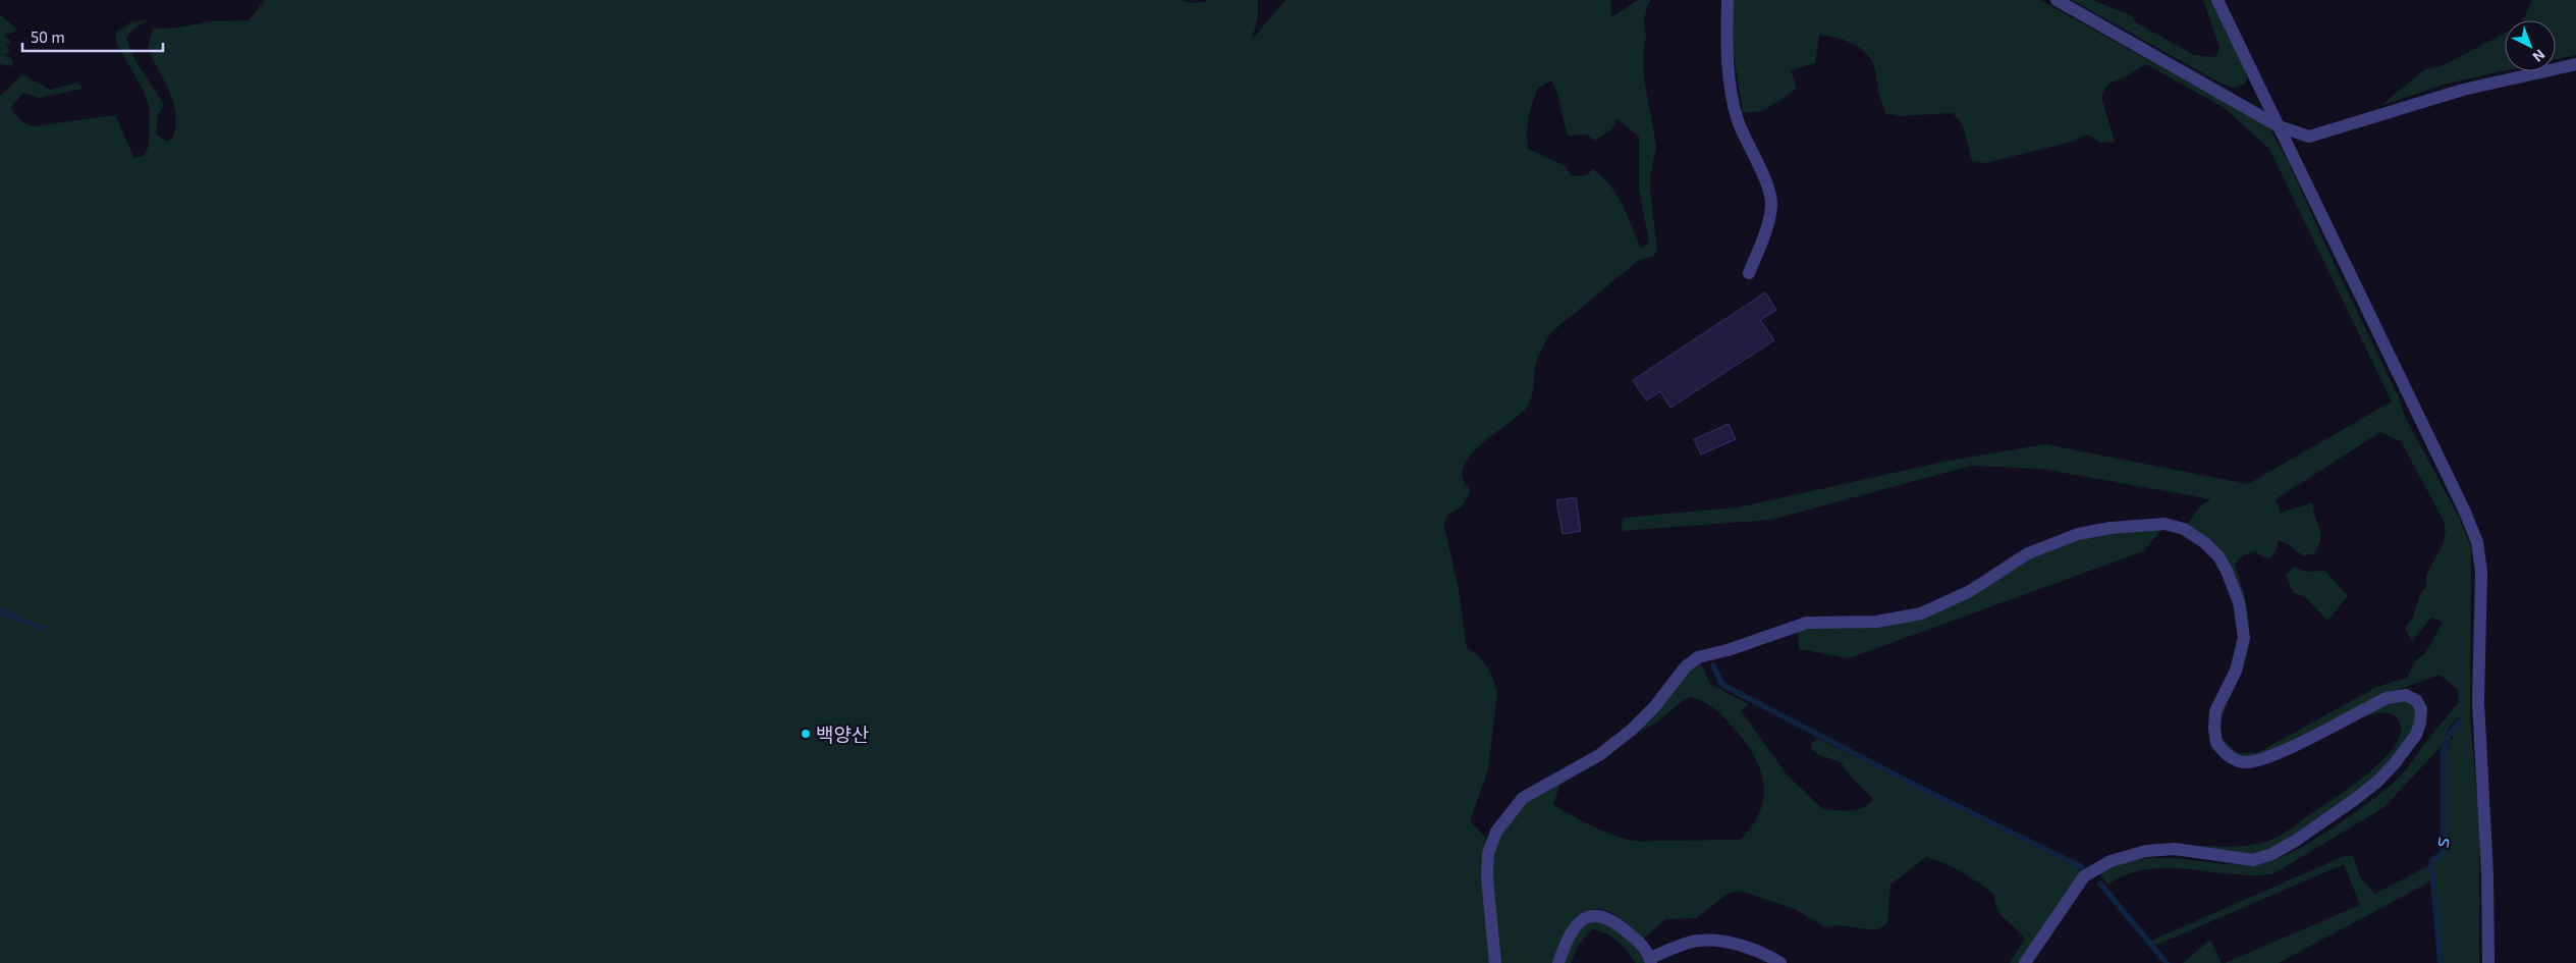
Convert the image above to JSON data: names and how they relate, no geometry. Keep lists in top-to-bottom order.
{
  "water": ["s"],
  "places": ["백양산"],
  "scale_bar": "50 m",
  "north": "bottom right"
}
